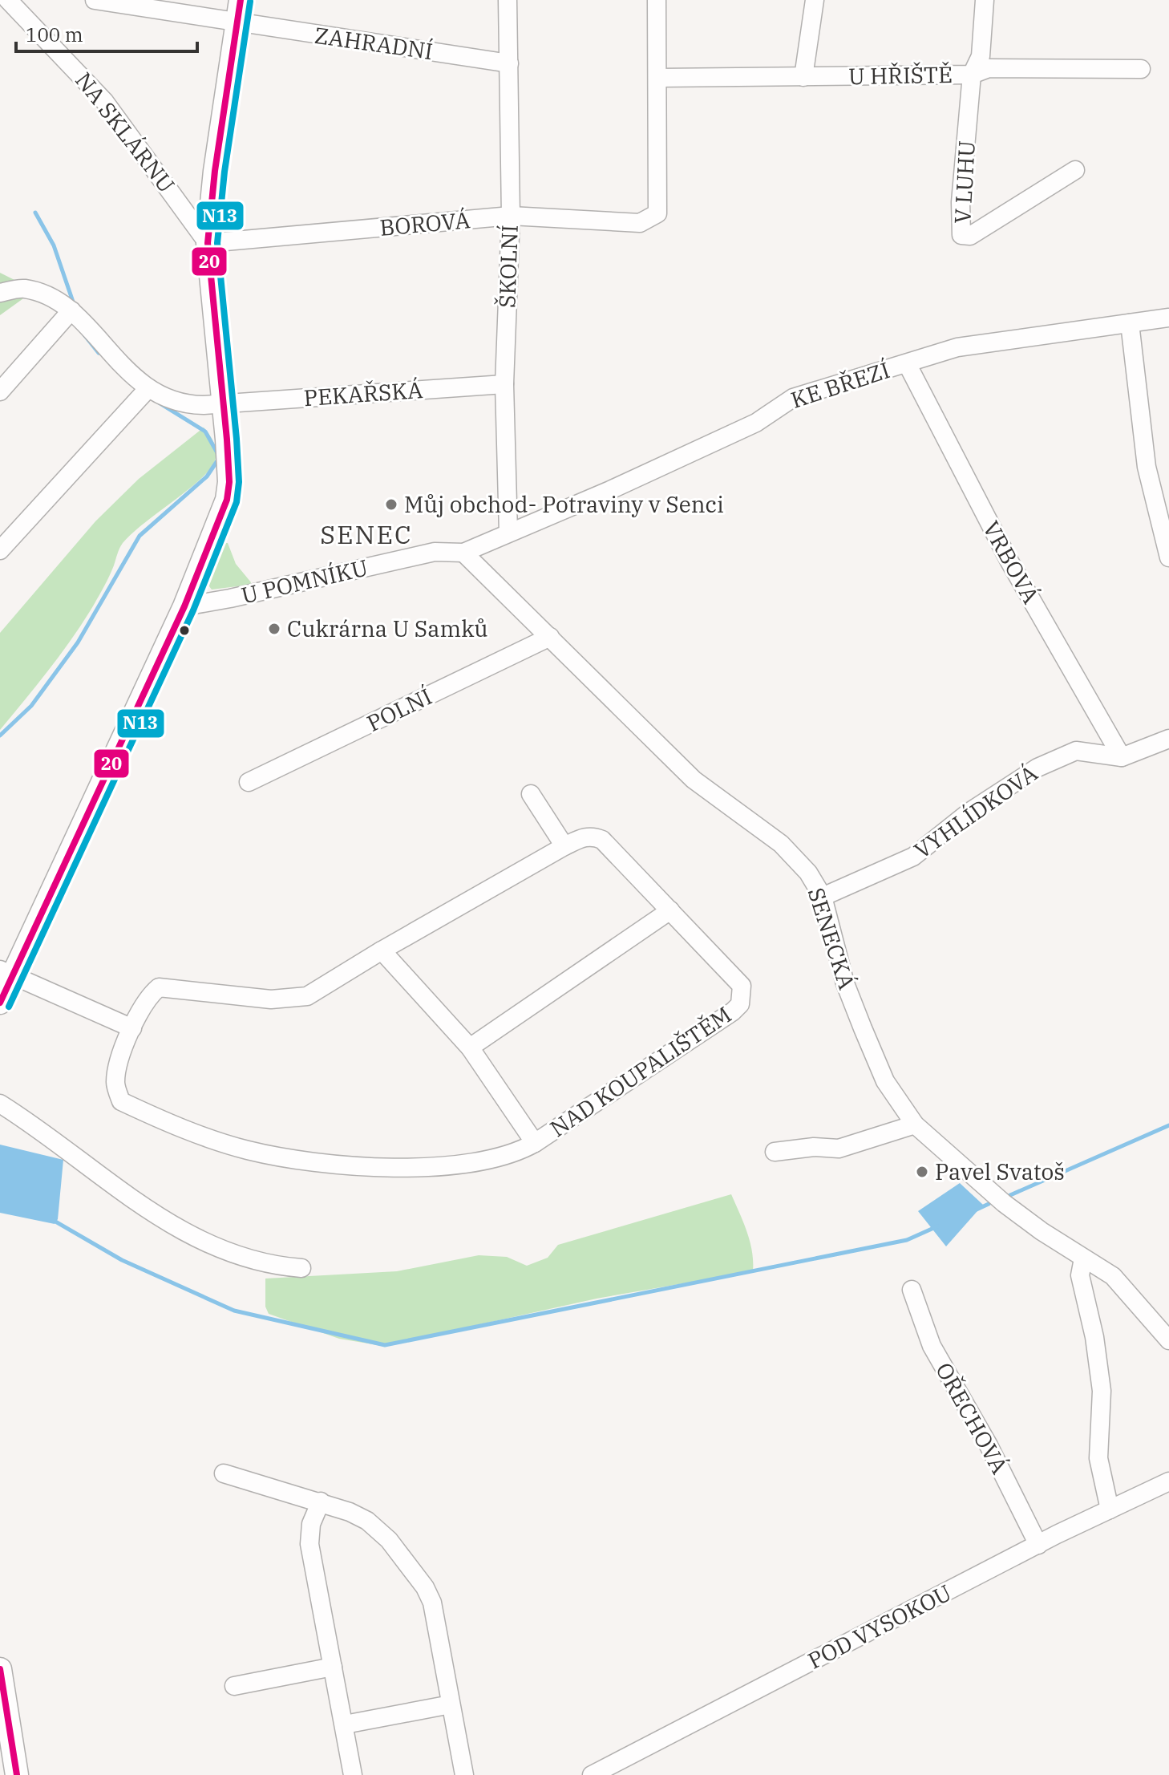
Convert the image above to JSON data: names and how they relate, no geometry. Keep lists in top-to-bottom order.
{
  "streets": {
    "street": [
      "ZAHRADNÍ",
      "U HŘIŠTĚ",
      "NA SKLÁRNU",
      "V LUHU",
      "BOROVÁ",
      "ŠKOLNÍ",
      "KE BŘEZÍ",
      "PEKAŘSKÁ",
      "VRBOVÁ",
      "U POMNÍKU",
      "POLNÍ",
      "VYHLÍDKOVÁ",
      "SENECKÁ",
      "NAD KOUPALIŠTĚM",
      "OŘECHOVÁ",
      "POD VYSOKOU"
    ]
  },
  "crossings": [
    ["ZAHRADNÍ", "ŠKOLNÍ"],
    ["U HŘIŠTĚ", "V LUHU"],
    ["U HŘIŠTĚ", "BOROVÁ"],
    ["NA SKLÁRNU", "BOROVÁ"],
    ["BOROVÁ", "ŠKOLNÍ"],
    ["ŠKOLNÍ", "KE BŘEZÍ"],
    ["ŠKOLNÍ", "PEKAŘSKÁ"],
    ["KE BŘEZÍ", "VRBOVÁ"],
    ["KE BŘEZÍ", "U POMNÍKU"],
    ["KE BŘEZÍ", "SENECKÁ"],
    ["VRBOVÁ", "VYHLÍDKOVÁ"],
    ["U POMNÍKU", "SENECKÁ"],
    ["POLNÍ", "SENECKÁ"],
    ["VYHLÍDKOVÁ", "SENECKÁ"],
    ["OŘECHOVÁ", "POD VYSOKOU"]
  ],
  "districts": ["SENEC"],
  "places": ["Můj obchod- Potraviny v Senci", "Cukrárna U Samků", "Pavel Svatoš"],
  "lines": ["transit line 20", "transit line N13"],
  "scale_bar": "100 m"
}
